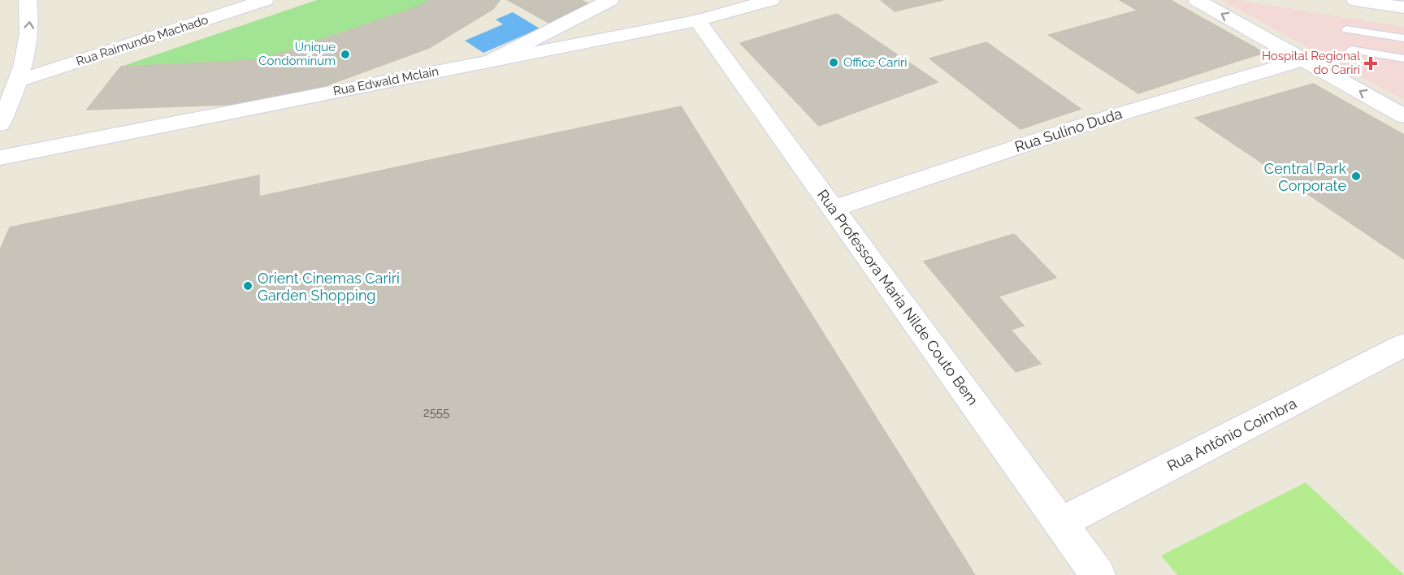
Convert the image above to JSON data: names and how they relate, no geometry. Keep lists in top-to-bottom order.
{
  "streets": {
    "street": [
      "Rua Raimundo Machado",
      "Rua Edwald Mclain",
      "Rua Sulino Duda",
      "Rua Professora Maria Nilde Couto Bem",
      "Rua Antônio Coimbra"
    ]
  },
  "crossings": [
    ["Rua Edwald Mclain", "Rua Professora Maria Nilde Couto Bem"],
    ["Rua Sulino Duda", "Rua Professora Maria Nilde Couto Bem"],
    ["Rua Professora Maria Nilde Couto Bem", "Rua Antônio Coimbra"]
  ],
  "places": {
    "other": [
      "Unique Condomínum",
      "Office Cariri",
      "Central Park Corporate",
      "Orient Cinemas Cariri Garden Shopping"
    ],
    "health": ["Hospital Regional do Cariri"]
  },
  "house_numbers": ["2555"]
}
